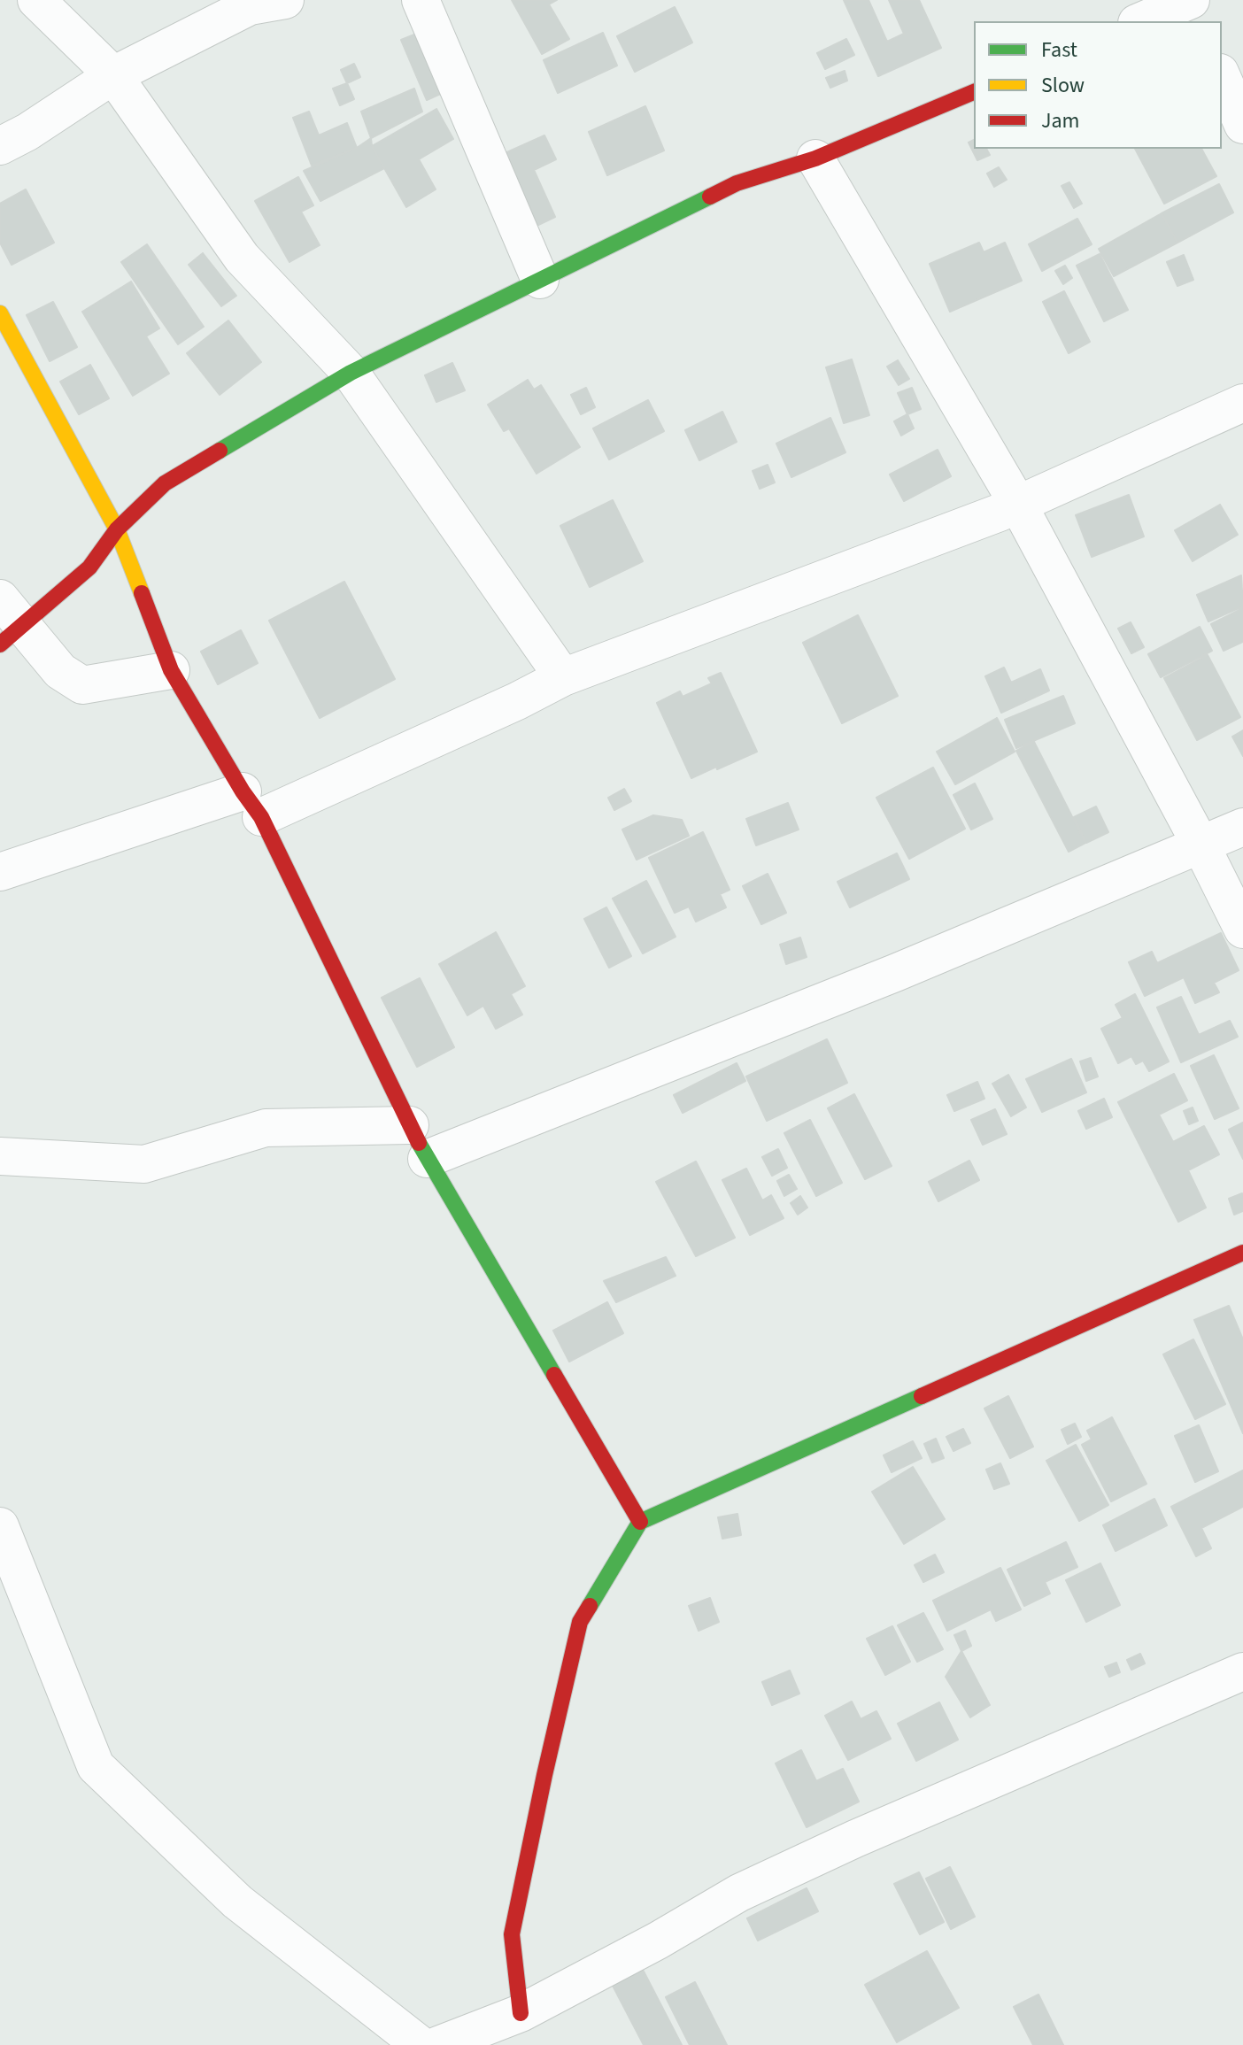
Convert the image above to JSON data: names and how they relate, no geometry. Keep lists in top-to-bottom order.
{
  "legend": ["Fast", "Slow", "Jam"]
}
